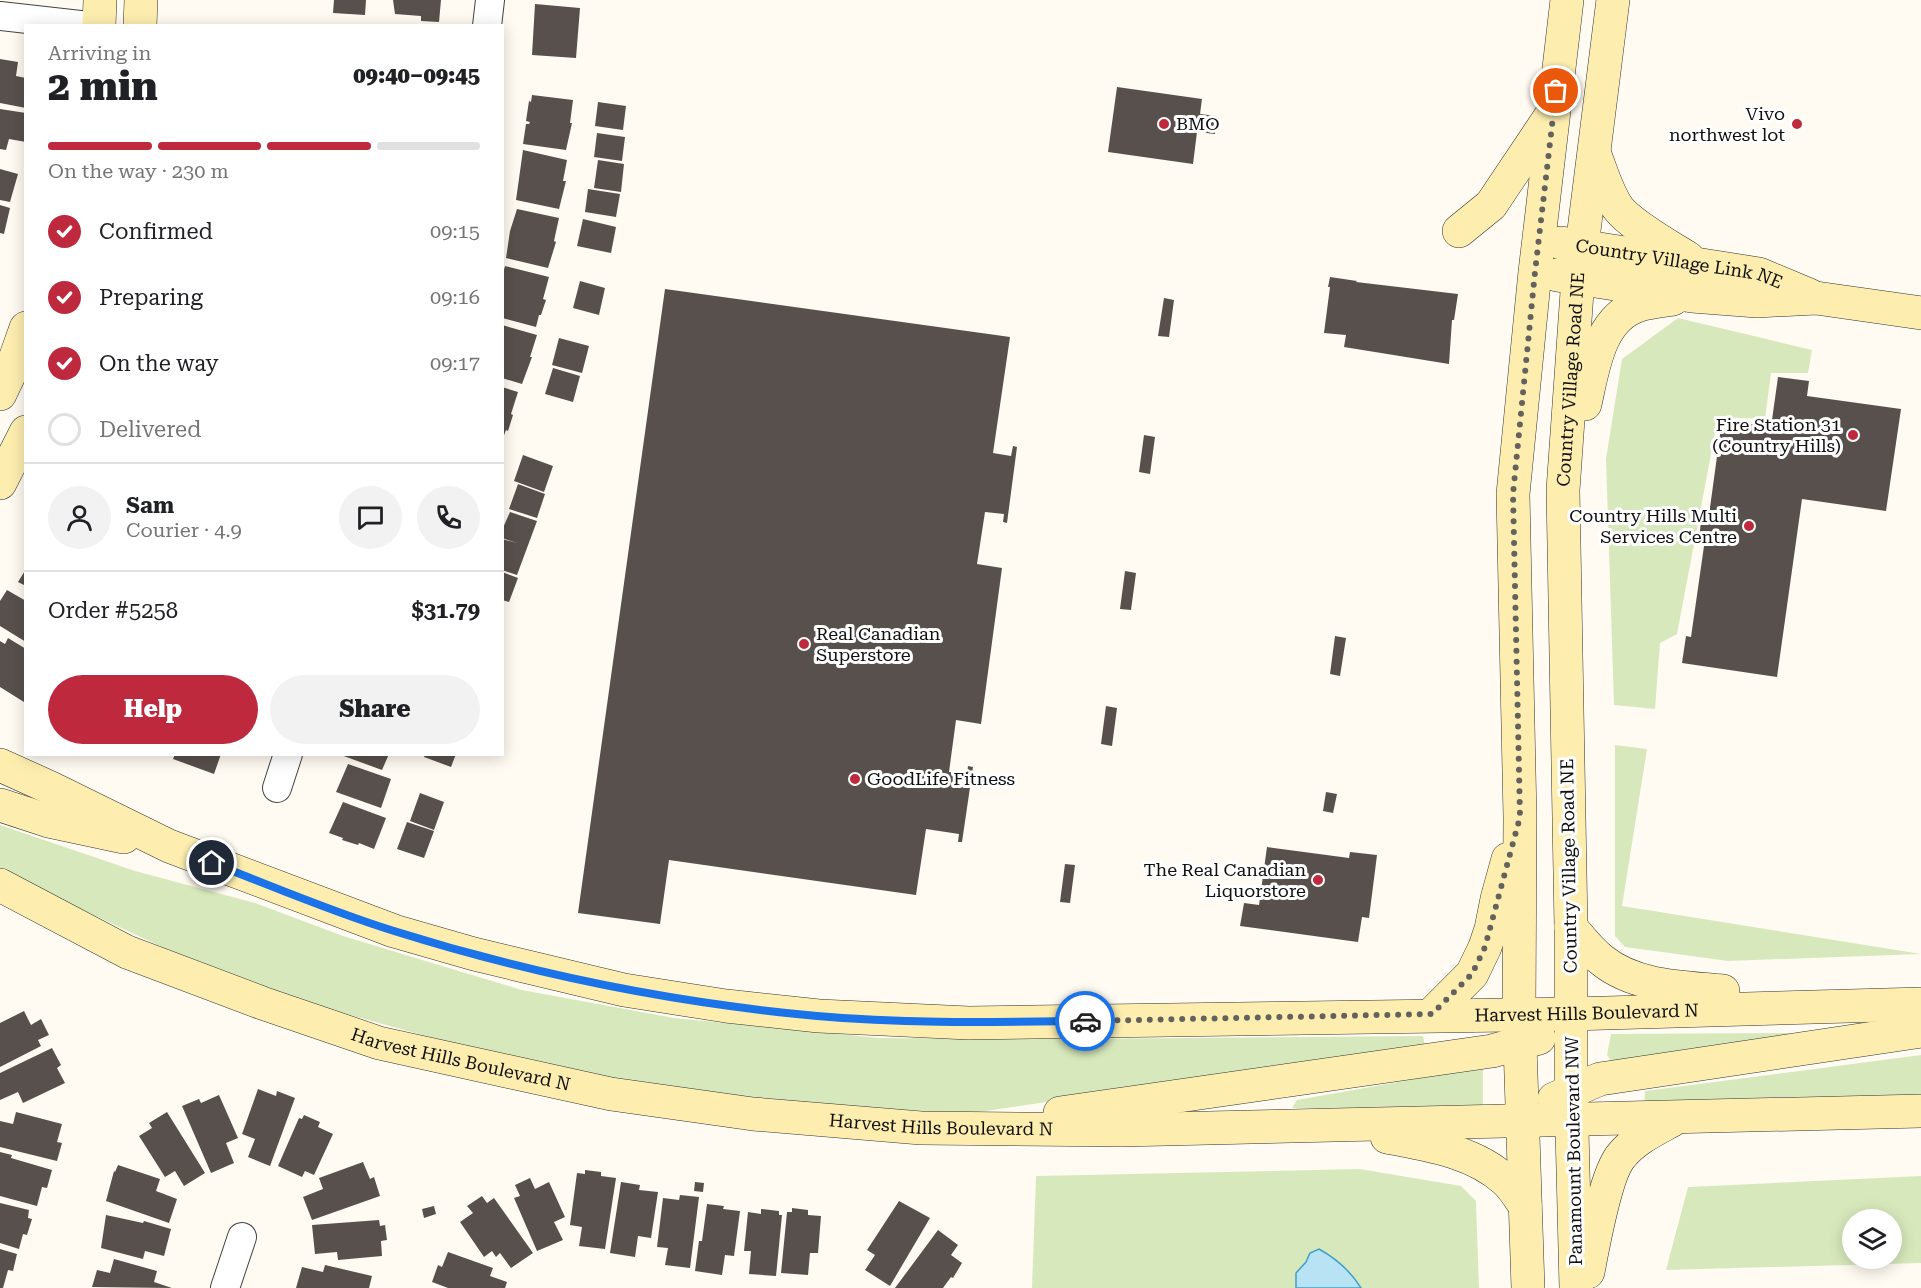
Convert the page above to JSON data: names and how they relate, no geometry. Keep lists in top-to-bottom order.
{
  "streets": {
    "main road": [
      "Country Village Link NE",
      "Country Village Road NE",
      "Harvest Hills Boulevard N",
      "Panamount Boulevard NW"
    ]
  },
  "crossings": [
    ["Country Village Link NE", "Country Village Road NE"],
    ["Country Village Road NE", "Harvest Hills Boulevard N"],
    ["Country Village Road NE", "Panamount Boulevard NW"],
    ["Harvest Hills Boulevard N", "Panamount Boulevard NW"]
  ],
  "places": [
    "BMO",
    "Vivo northwest lot",
    "Fire Station 31 (Country Hills)",
    "Country Hills Multi Services Centre",
    "Real Canadian Superstore",
    "GoodLife Fitness",
    "The Real Canadian Liquorstore"
  ],
  "page": {
    "heading": ["2 min", "Arriving in", "09:40–09:45"],
    "panel": [
      "Sam",
      "Courier · 4.9",
      "Order #5258",
      "$31.79"
    ],
    "bar": "On the way · 230 m",
    "list": [
      ["Confirmed", "09:15"],
      ["Preparing", "09:16"],
      ["On the way", "09:17"],
      "Delivered"
    ],
    "buttons": ["Help", "Share"]
  }
}
